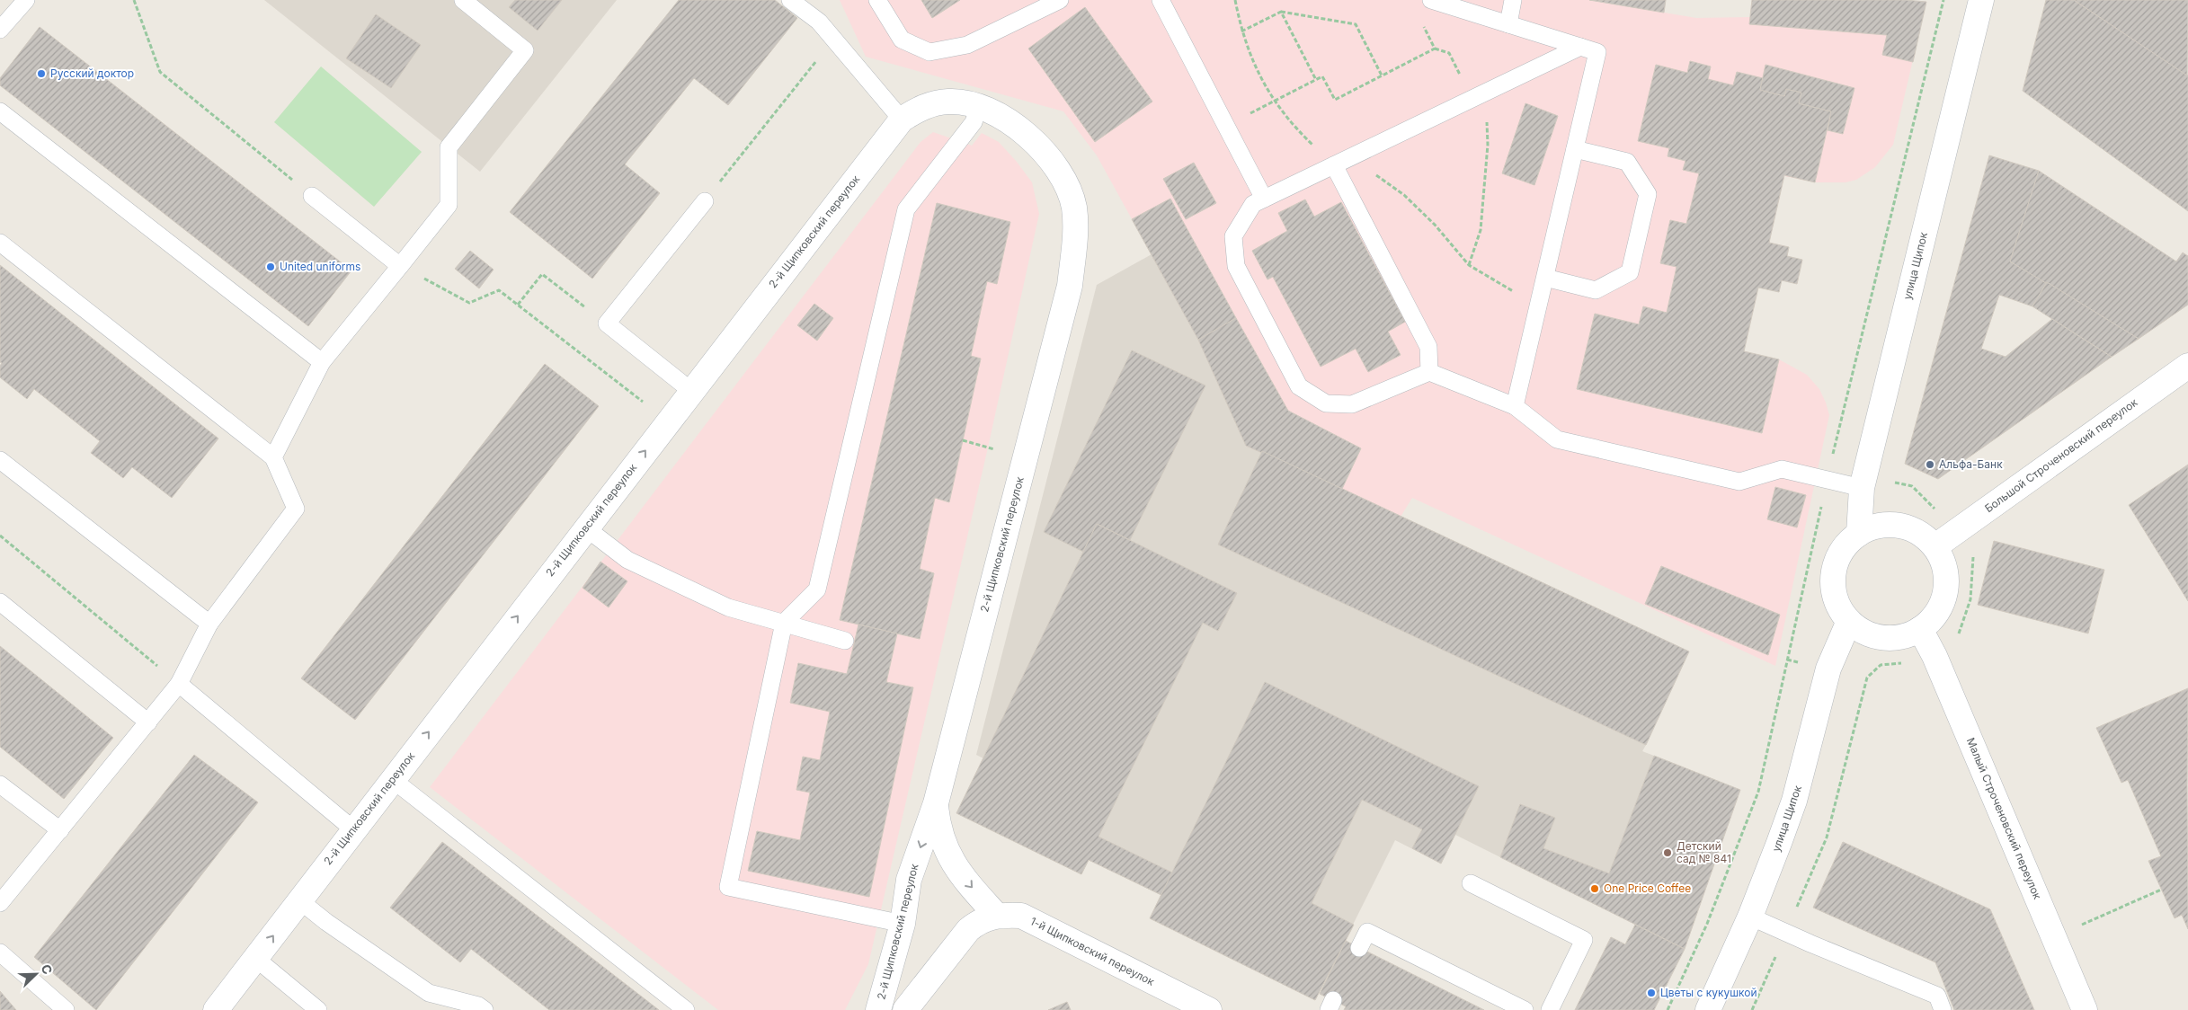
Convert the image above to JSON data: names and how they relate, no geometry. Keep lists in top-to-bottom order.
{
  "streets": {
    "street": [
      "2-й Щипковский переулок",
      "улица Щипок",
      "Большой Строченовский переулок",
      "Малый Строченовский переулок",
      "1-й Щипковский переулок"
    ]
  },
  "crossings": [
    ["2-й Щипковский переулок", "1-й Щипковский переулок"],
    ["улица Щипок", "Большой Строченовский переулок"],
    ["улица Щипок", "Малый Строченовский переулок"],
    ["Большой Строченовский переулок", "Малый Строченовский переулок"]
  ],
  "places": [
    "Русский доктор",
    "United uniforms",
    "Альфа-Банк",
    "Детский сад № 841",
    "One Price Coffee",
    "Цветы с кукушкой"
  ],
  "north": "top right"
}
